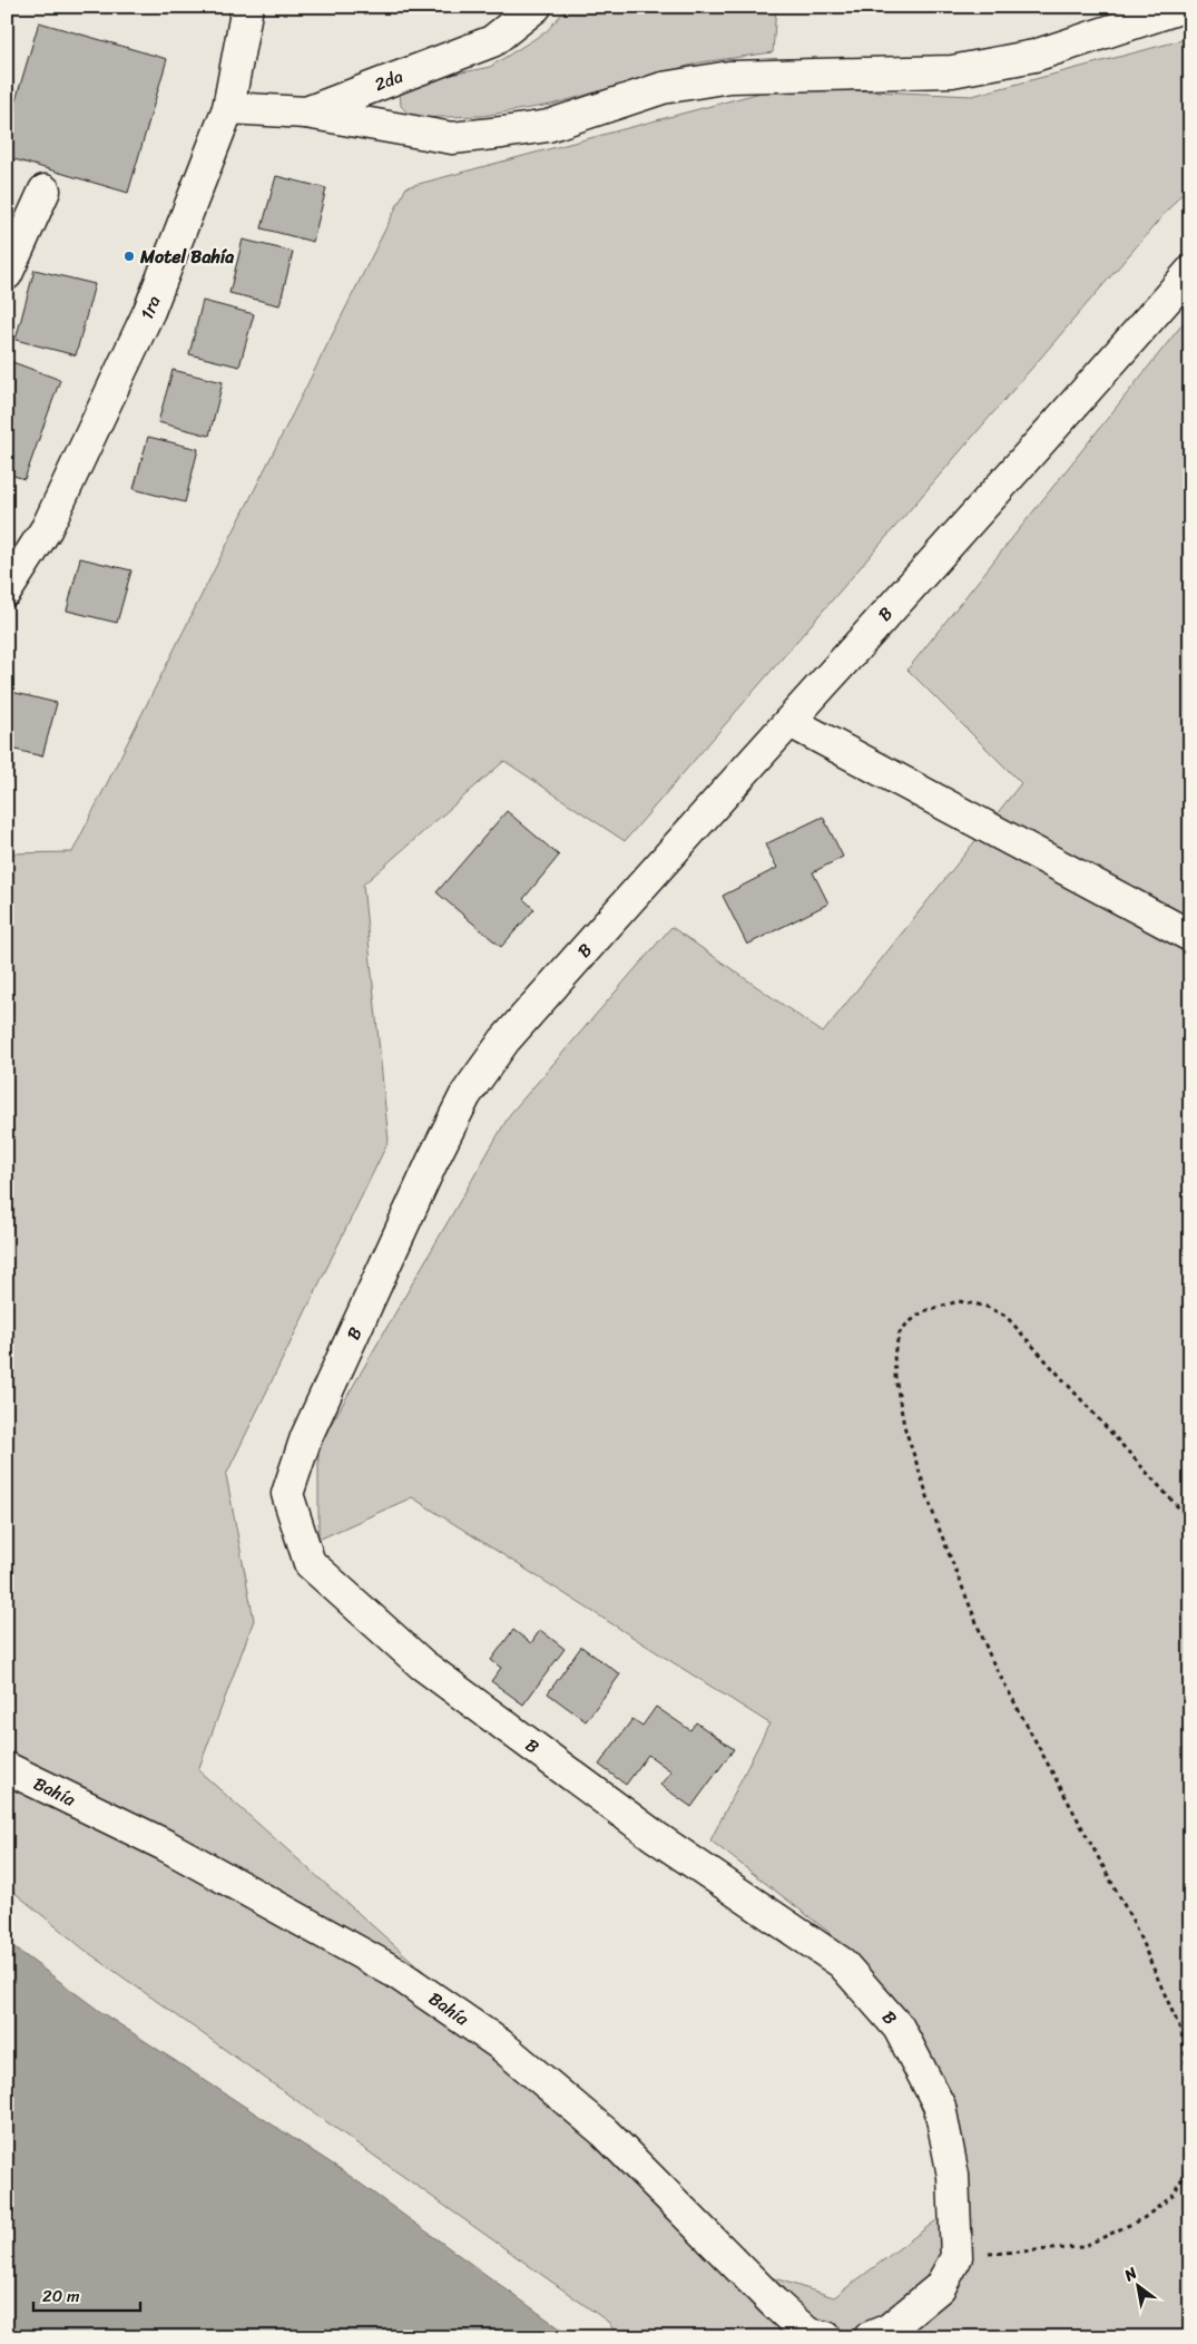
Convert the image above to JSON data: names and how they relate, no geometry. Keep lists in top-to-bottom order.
{
  "streets": {
    "street": [
      "2da",
      "1ra",
      "B",
      "Bahía"
    ]
  },
  "crossings": [
    ["2da", "1ra"]
  ],
  "places": ["Motel Bahía"],
  "scale_bar": "20 m",
  "north": "top left"
}
